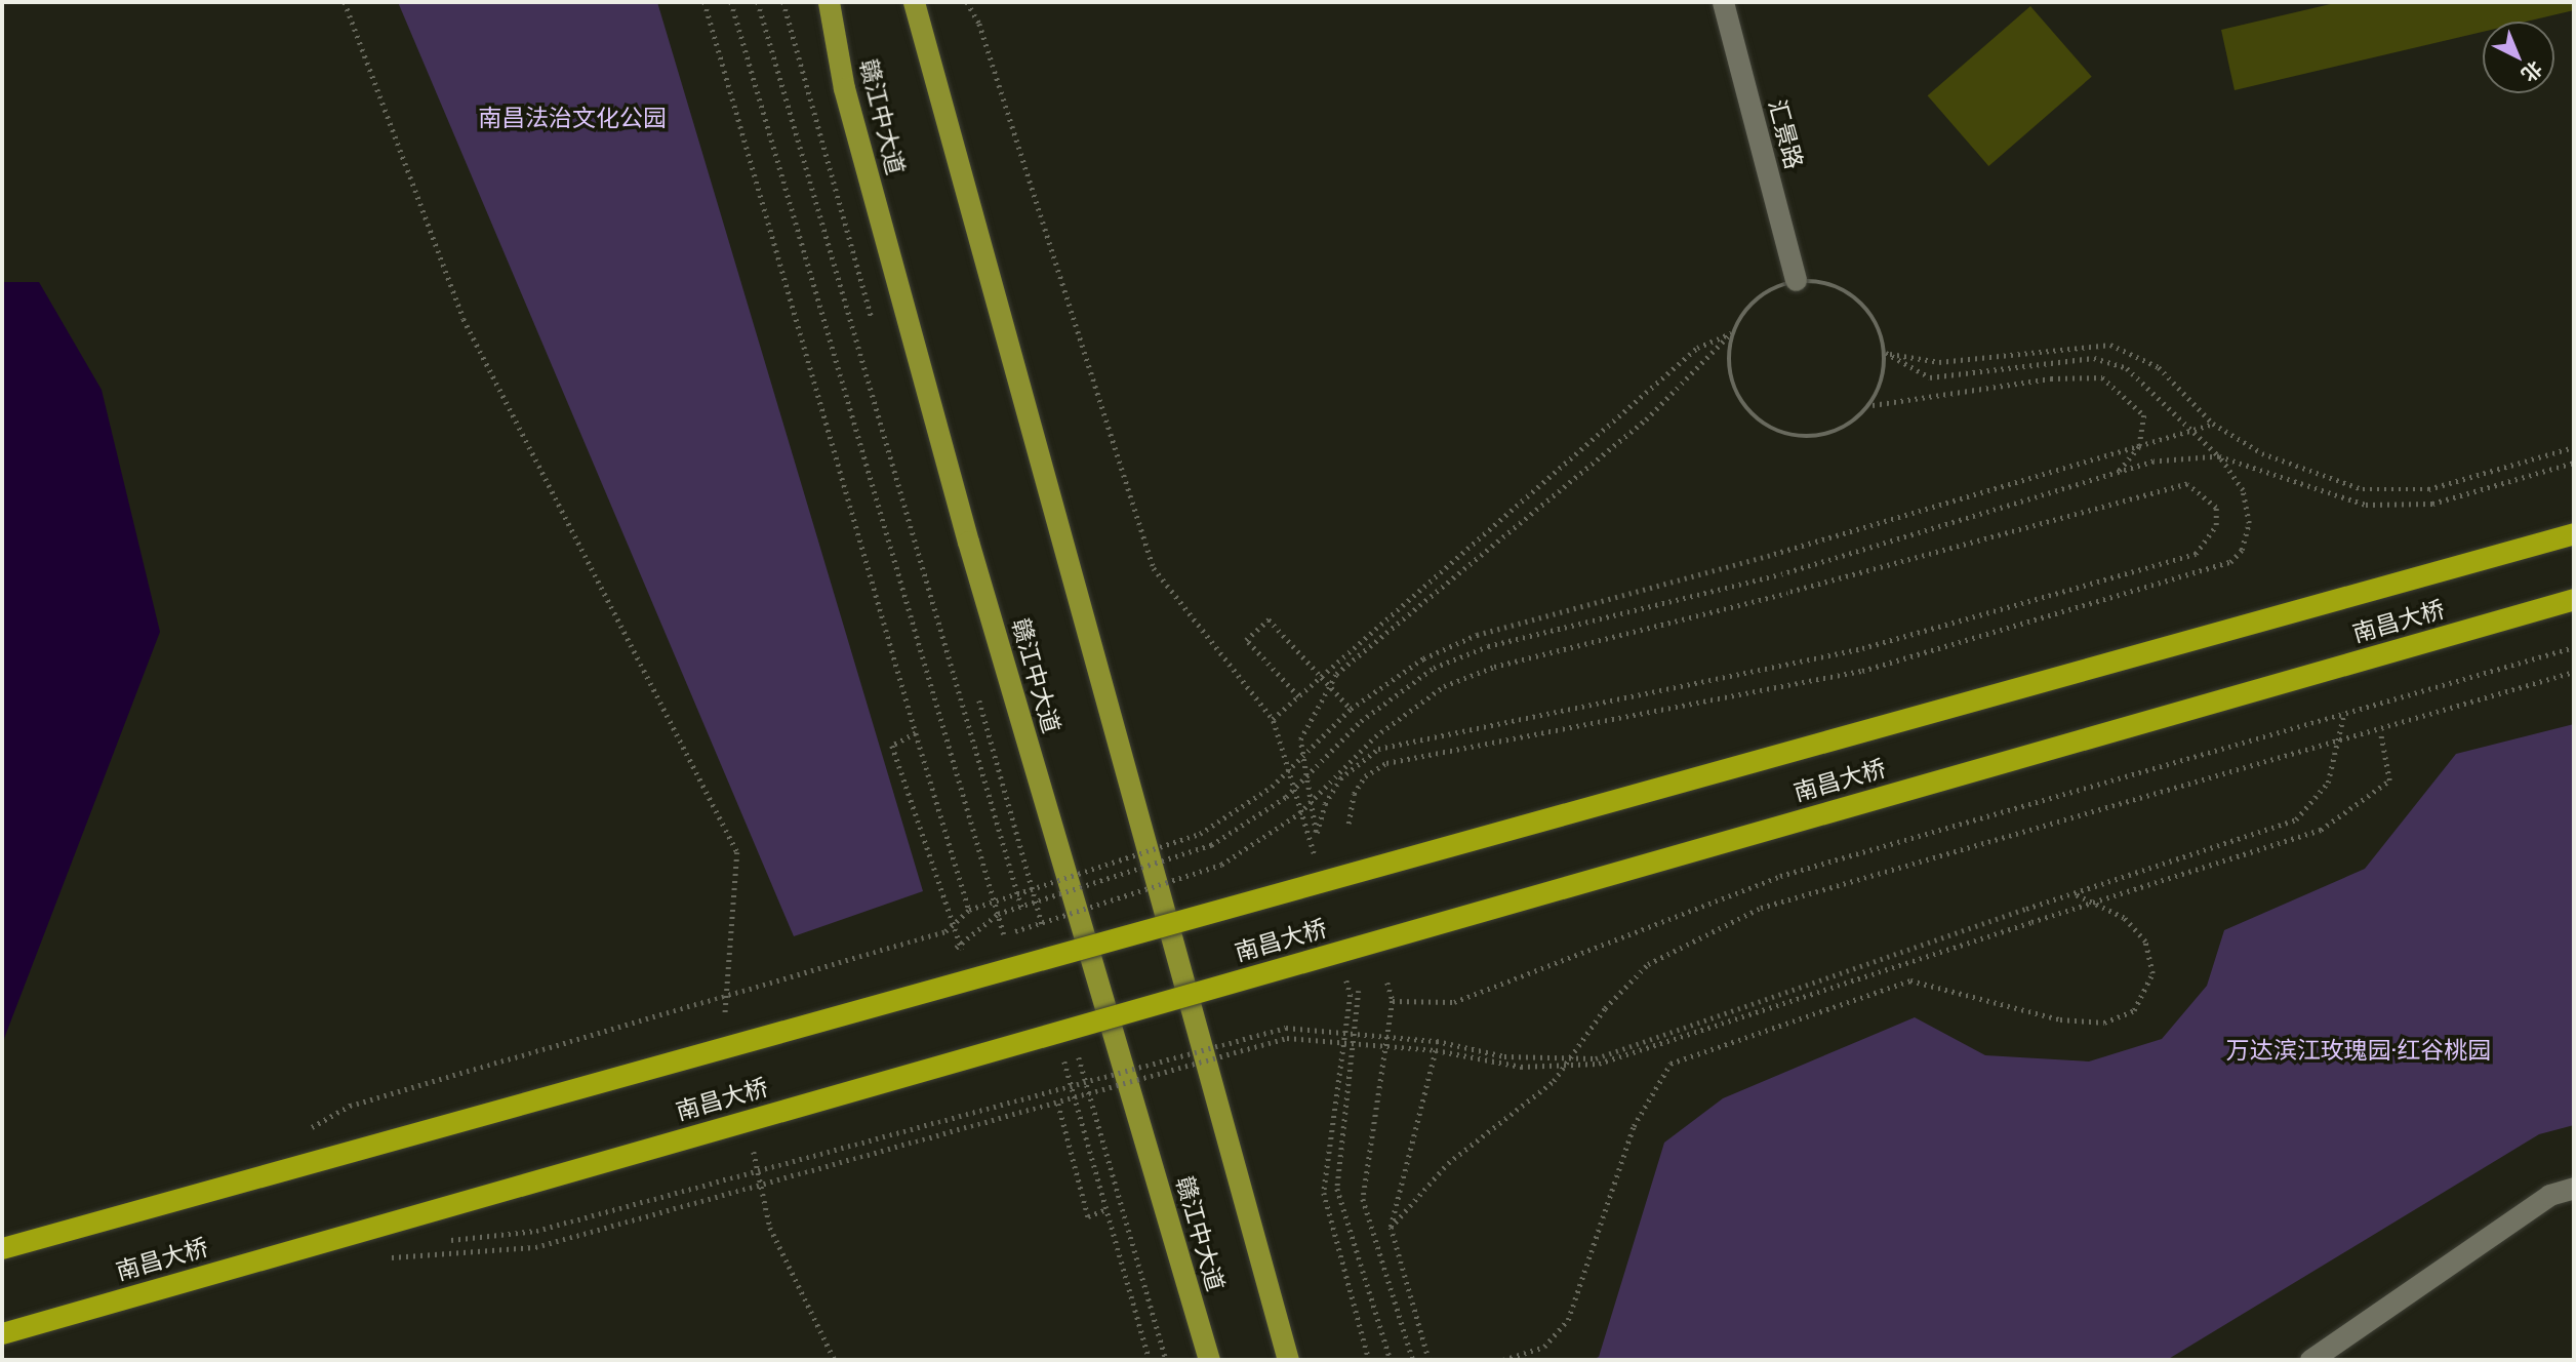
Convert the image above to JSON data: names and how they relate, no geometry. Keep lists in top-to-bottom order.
{
  "streets": {
    "highway": ["南昌大桥"],
    "main road": ["赣江中大道"],
    "street": ["汇景路"]
  },
  "parks": ["南昌法治文化公园", "万达滨江玫瑰园·红谷桃园"],
  "north": "bottom right"
}
